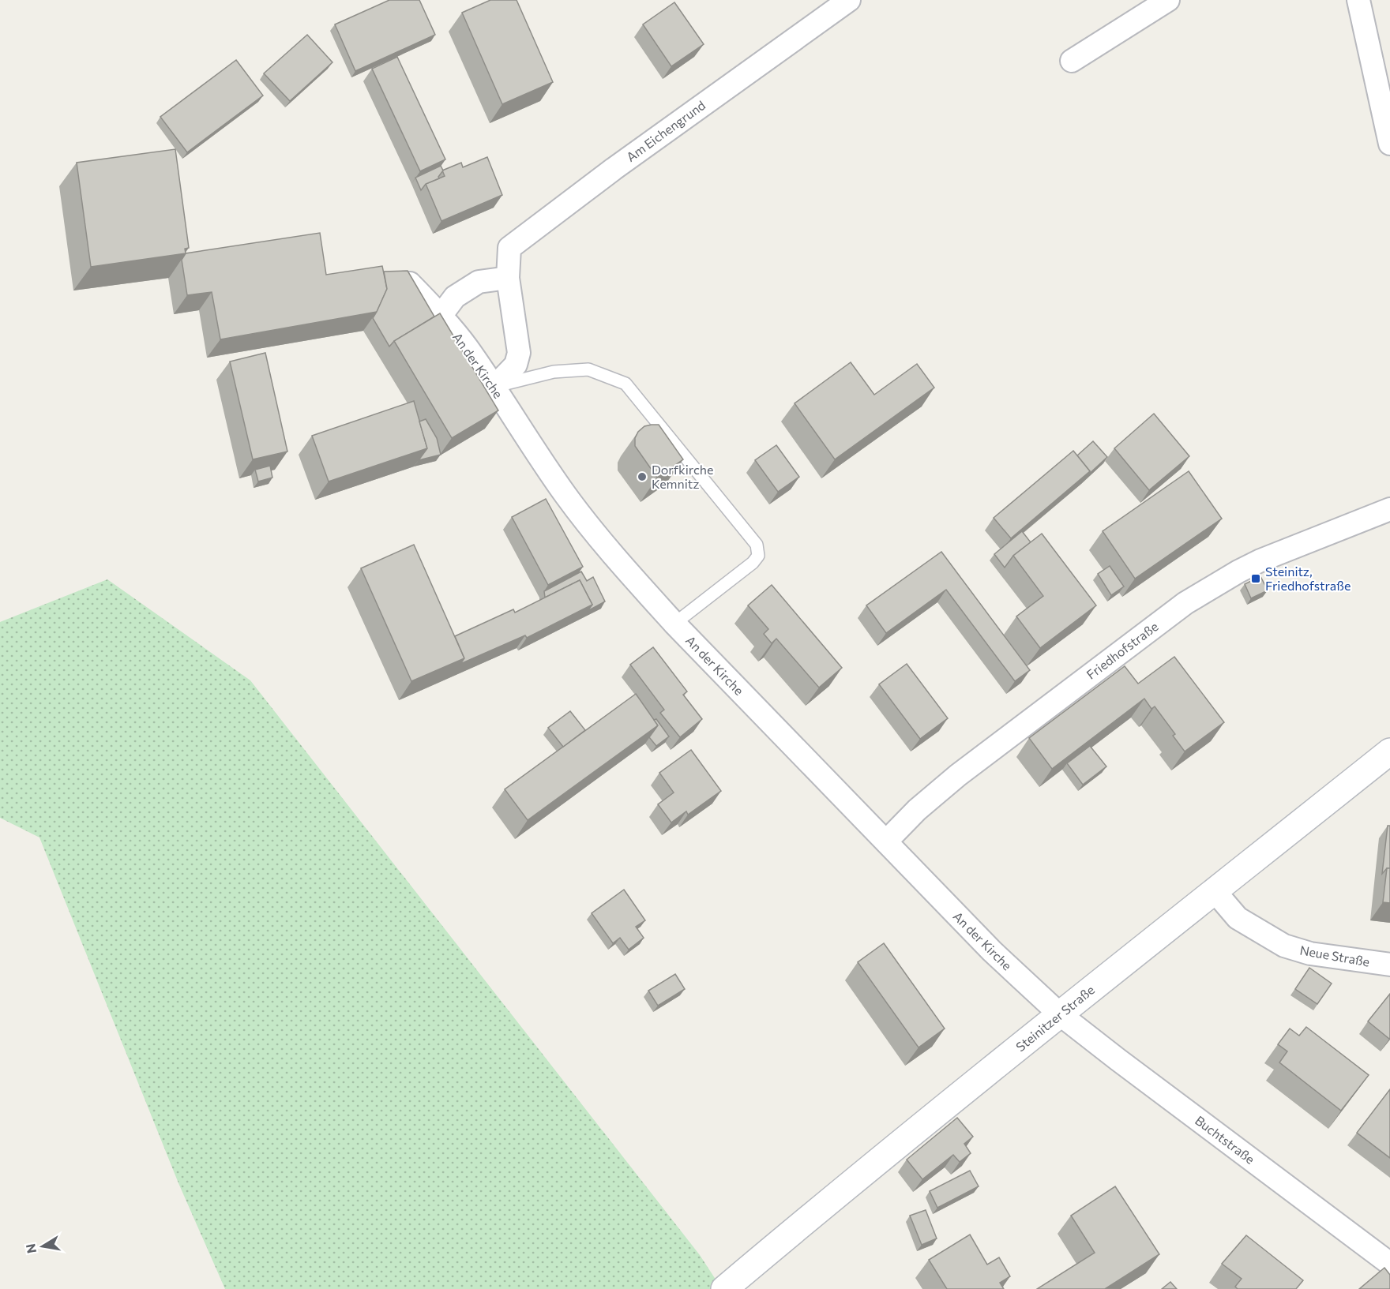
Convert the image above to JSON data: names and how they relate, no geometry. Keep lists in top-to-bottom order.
{
  "streets": {
    "street": [
      "Am Eichengrund",
      "An der Kirche",
      "Friedhofstraße",
      "Neue Straße",
      "Steinitzer Straße",
      "Buchtstraße"
    ]
  },
  "crossings": [
    ["Am Eichengrund", "An der Kirche"],
    ["An der Kirche", "Friedhofstraße"],
    ["An der Kirche", "Steinitzer Straße"],
    ["An der Kirche", "Buchtstraße"],
    ["Neue Straße", "Steinitzer Straße"],
    ["Steinitzer Straße", "Buchtstraße"]
  ],
  "places": {
    "other": ["Dorfkirche Kemnitz"],
    "transit": ["Steinitz, Friedhofstraße"]
  },
  "north": "left"
}
